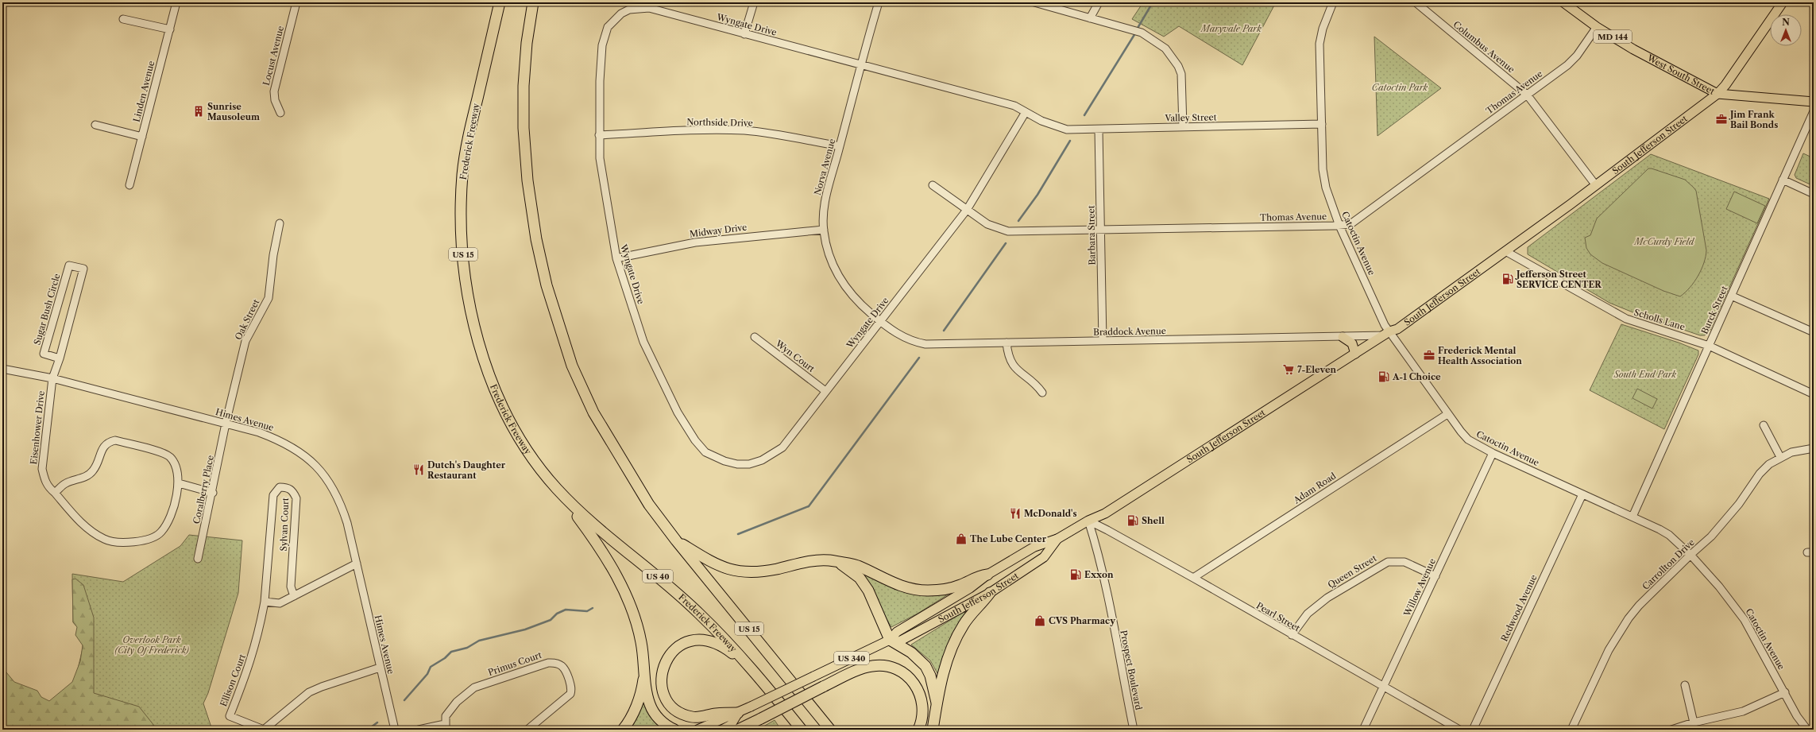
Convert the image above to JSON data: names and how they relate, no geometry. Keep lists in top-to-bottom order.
{
  "streets": {
    "highway": ["Frederick Freeway", "US 15", "US 40"],
    "main road": [
      "MD 144",
      "West South Street",
      "South Jefferson Street",
      "US 340"
    ],
    "street": [
      "Wyngate Drive",
      "Columbus Avenue",
      "Locust Avenue",
      "Linden Avenue",
      "Thomas Avenue",
      "Valley Street",
      "Northside Drive",
      "Norva Avenue",
      "Midway Drive",
      "Barbara Street",
      "Catoctin Avenue",
      "Sugar Bush Circle",
      "Burck Street",
      "Oak Street",
      "Scholls Lane",
      "Braddock Avenue",
      "Wyn Court",
      "Himes Avenue",
      "Eisenhower Drive",
      "Adam Road",
      "Coralberry Place",
      "Sylvan Court",
      "Carrollton Drive",
      "Queen Street",
      "Willow Avenue",
      "Redwood Avenue",
      "Pearl Street",
      "Primus Court",
      "Prospect Boulevard",
      "Ellison Court"
    ]
  },
  "crossings": [
    ["Wyngate Drive", "Thomas Avenue"],
    ["Wyngate Drive", "Valley Street"],
    ["Wyngate Drive", "Northside Drive"],
    ["Wyngate Drive", "Norva Avenue"],
    ["Wyngate Drive", "Midway Drive"],
    ["Wyngate Drive", "Braddock Avenue"],
    ["Wyngate Drive", "Wyn Court"],
    ["Columbus Avenue", "Thomas Avenue"],
    ["Columbus Avenue", "South Jefferson Street"],
    ["West South Street", "Thomas Avenue"],
    ["West South Street", "South Jefferson Street"],
    ["Thomas Avenue", "Barbara Street"],
    ["Thomas Avenue", "Catoctin Avenue"],
    ["Valley Street", "Barbara Street"],
    ["Valley Street", "Catoctin Avenue"],
    ["Northside Drive", "Norva Avenue"],
    ["Frederick Freeway", "US 15"],
    ["South Jefferson Street", "Catoctin Avenue"],
    ["South Jefferson Street", "Scholls Lane"],
    ["South Jefferson Street", "Braddock Avenue"],
    ["South Jefferson Street", "Pearl Street"],
    ["South Jefferson Street", "US 340"],
    ["South Jefferson Street", "Prospect Boulevard"],
    ["Norva Avenue", "Midway Drive"],
    ["Norva Avenue", "Braddock Avenue"],
    ["Barbara Street", "Braddock Avenue"],
    ["Catoctin Avenue", "Burck Street"],
    ["Catoctin Avenue", "Braddock Avenue"],
    ["Catoctin Avenue", "Adam Road"],
    ["Catoctin Avenue", "Carrollton Drive"],
    ["Catoctin Avenue", "Willow Avenue"],
    ["Catoctin Avenue", "Redwood Avenue"],
    ["Sugar Bush Circle", "Himes Avenue"],
    ["Sugar Bush Circle", "Eisenhower Drive"],
    ["Burck Street", "Scholls Lane"],
    ["Oak Street", "Himes Avenue"],
    ["Oak Street", "Coralberry Place"],
    ["Himes Avenue", "Eisenhower Drive"],
    ["Himes Avenue", "Coralberry Place"],
    ["Himes Avenue", "Ellison Court"],
    ["Adam Road", "Pearl Street"],
    ["Sylvan Court", "Ellison Court"],
    ["Queen Street", "Willow Avenue"],
    ["Queen Street", "Pearl Street"],
    ["Willow Avenue", "Pearl Street"],
    ["Pearl Street", "Prospect Boulevard"]
  ],
  "parks": [
    "Maryvale Park",
    "Catoctin Park",
    "McCurdy Field",
    "South End Park",
    "Overlook Park (City Of Frederick)"
  ],
  "places": {
    "building": ["Sunrise Mausoleum"],
    "office": ["Jim Frank Bail Bonds", "Frederick Mental Health Association"],
    "fuel station": [
      "Jefferson Street SERVICE CENTER",
      "A-1 Choice",
      "Shell",
      "Exxon"
    ],
    "supermarket": ["7-Eleven"],
    "restaurant": ["Dutch's Daughter Restaurant", "McDonald's"],
    "shop": ["The Lube Center", "CVS Pharmacy"]
  },
  "north": "top"
}
